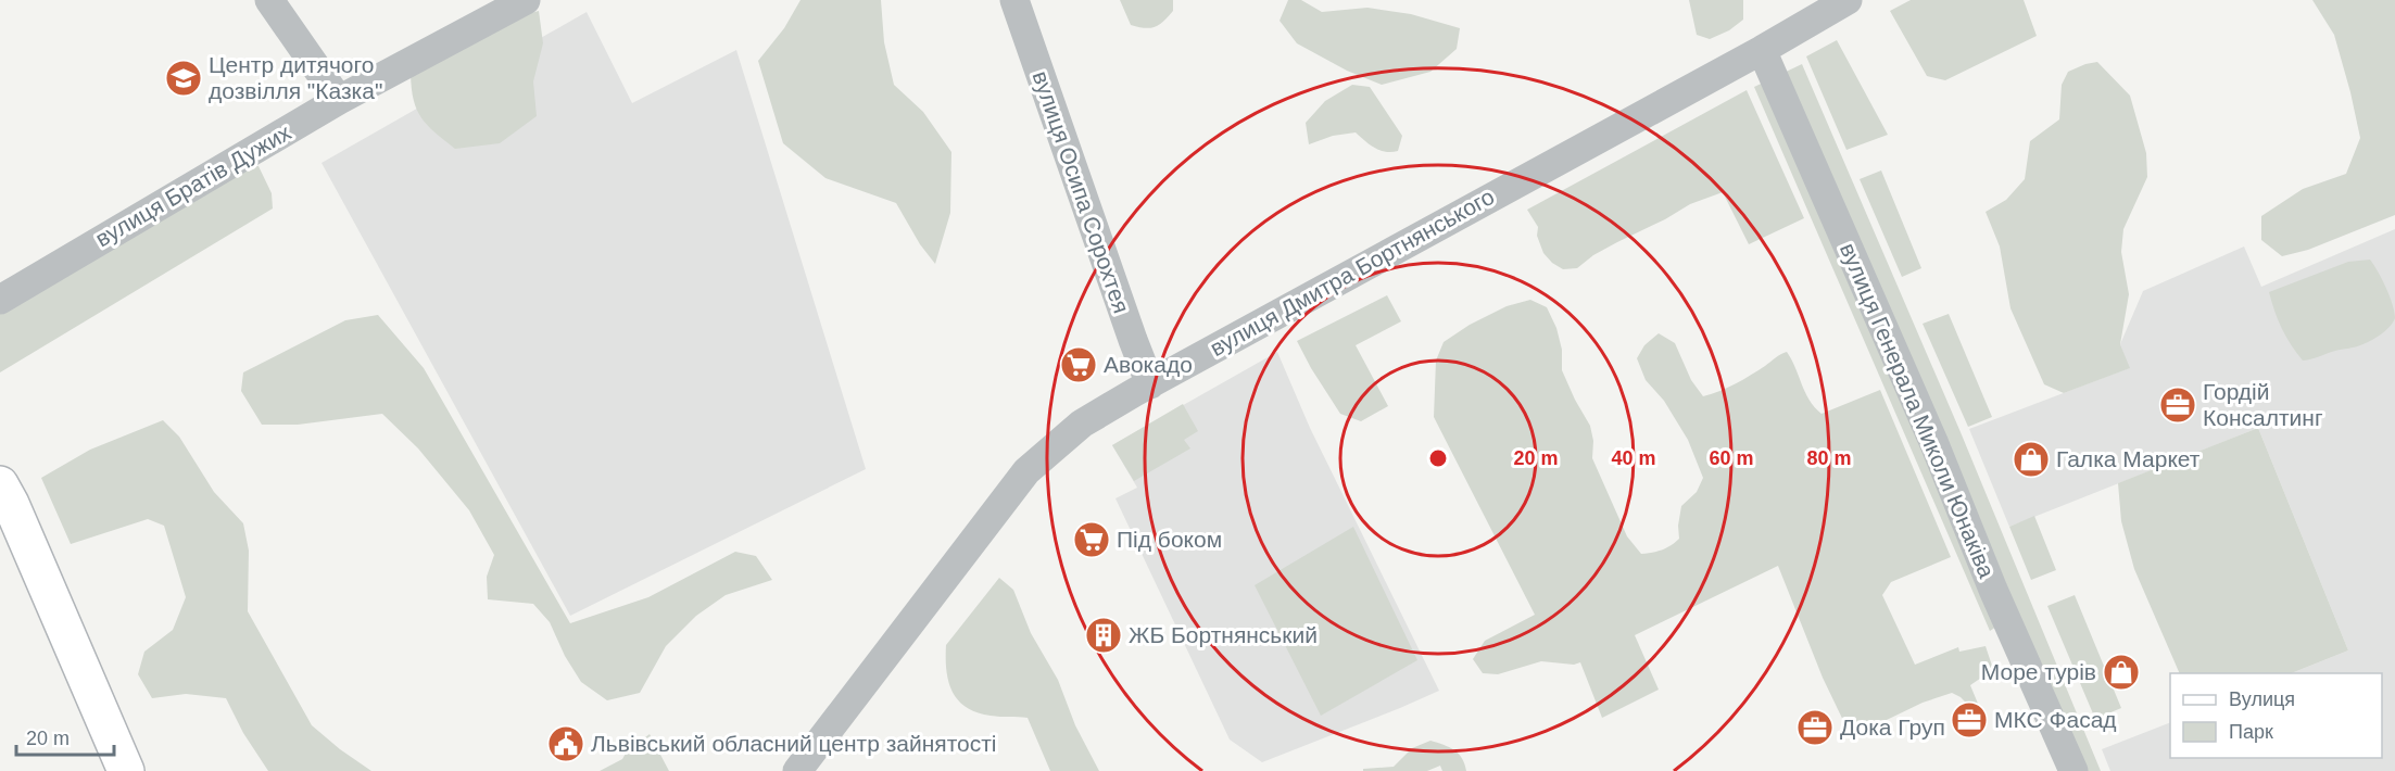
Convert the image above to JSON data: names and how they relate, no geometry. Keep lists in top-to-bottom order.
{
  "streets": {
    "street": [
      "вулиця Братів Дужих",
      "вулиця Осипа Сорохтея",
      "вулиця Дмитра Бортнянського",
      "вулиця Генерала Миколи Юнаківа"
    ]
  },
  "crossings": [
    ["вулиця Осипа Сорохтея", "вулиця Дмитра Бортнянського"],
    ["вулиця Дмитра Бортнянського", "вулиця Генерала Миколи Юнаківа"]
  ],
  "places": {
    "school or university": ["Центр дитячого дозвілля \"Казка\""],
    "supermarket": ["Авокадо", "Під боком"],
    "office": ["Гордій Консалтинг", "МКС Фасад", "Дока Груп"],
    "shop": ["Галка Маркет", "Море турів"],
    "building": ["ЖБ Бортнянський"],
    "public building": ["Львівський обласний центр зайнятості"]
  },
  "legend": ["Вулиця", "Парк"],
  "scale_bar": "20 m",
  "rings": [
    "20 m",
    "40 m",
    "60 m",
    "80 m"
  ]
}
